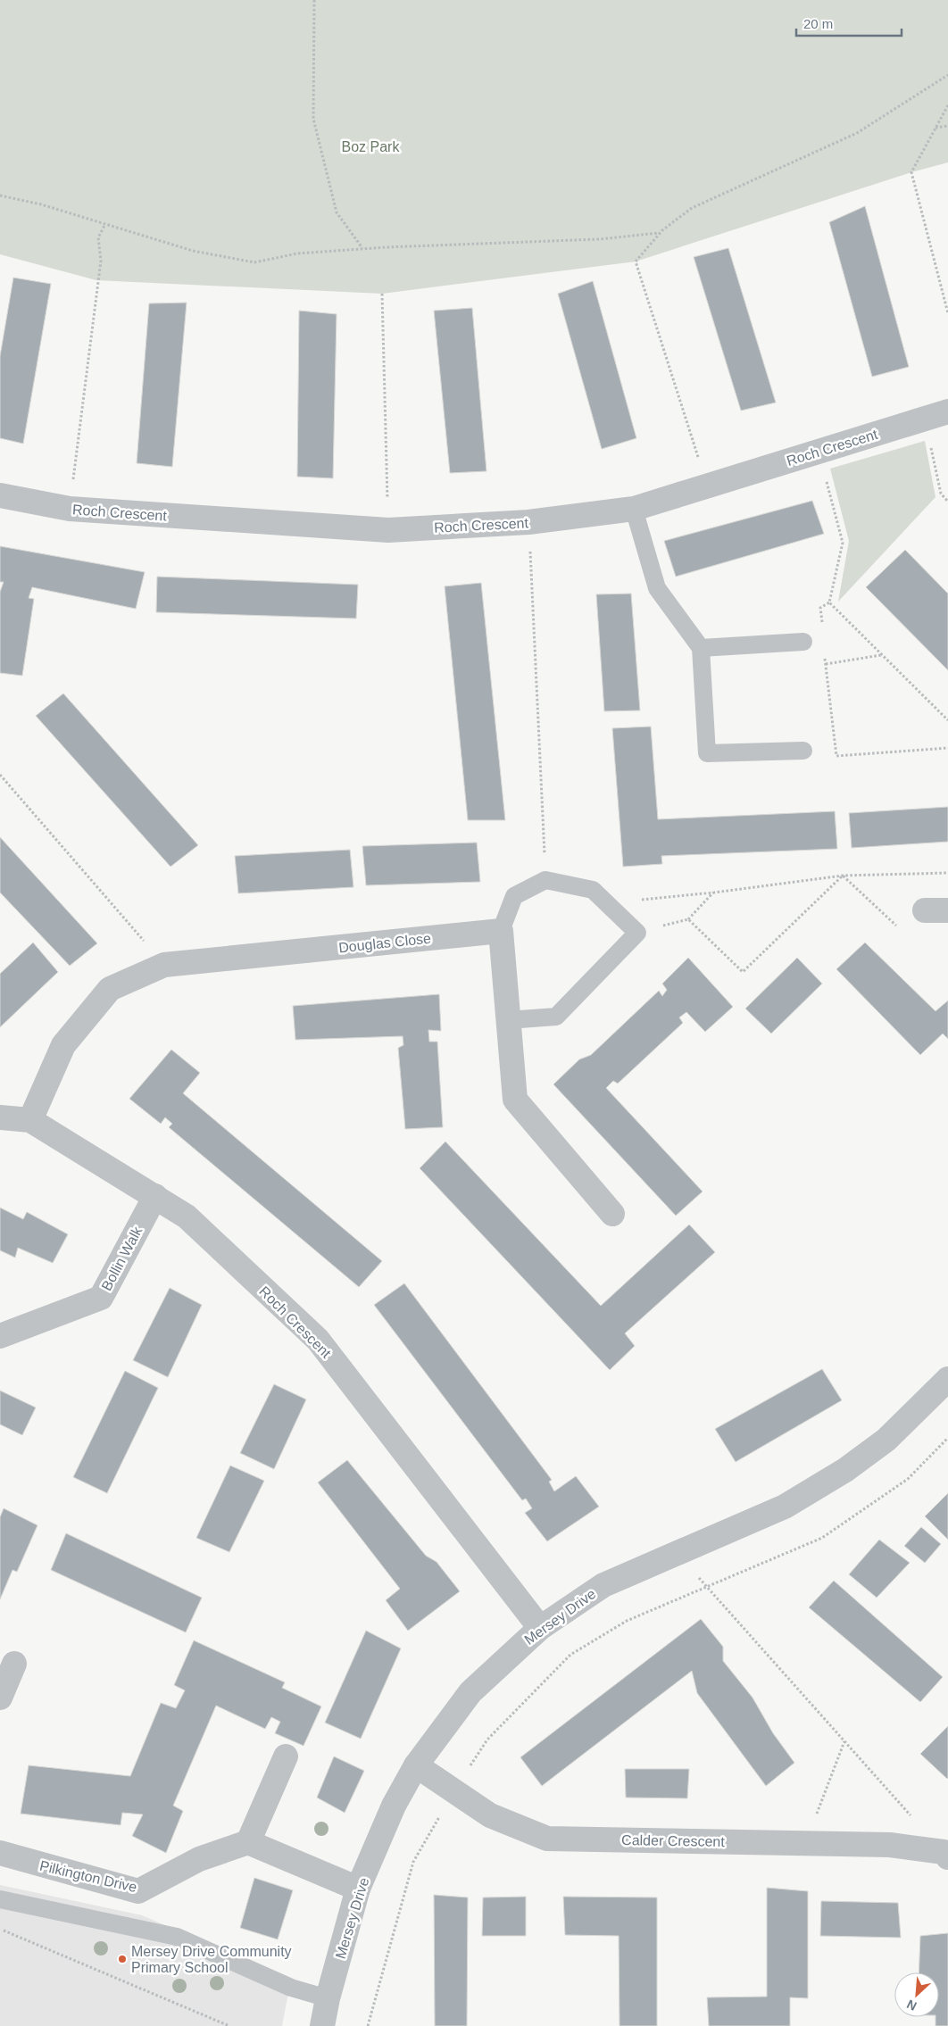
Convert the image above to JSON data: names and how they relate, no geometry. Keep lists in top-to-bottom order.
{
  "streets": {
    "street": [
      "Roch Crescent",
      "Douglas Close",
      "Bollin Walk",
      "Mersey Drive",
      "Calder Crescent",
      "Pilkington Drive"
    ]
  },
  "crossings": [
    ["Roch Crescent", "Douglas Close"],
    ["Roch Crescent", "Bollin Walk"],
    ["Roch Crescent", "Mersey Drive"],
    ["Mersey Drive", "Calder Crescent"]
  ],
  "parks": ["Boz Park"],
  "places": ["Mersey Drive Community Primary School"],
  "scale_bar": "20 m",
  "north": "bottom left"
}
